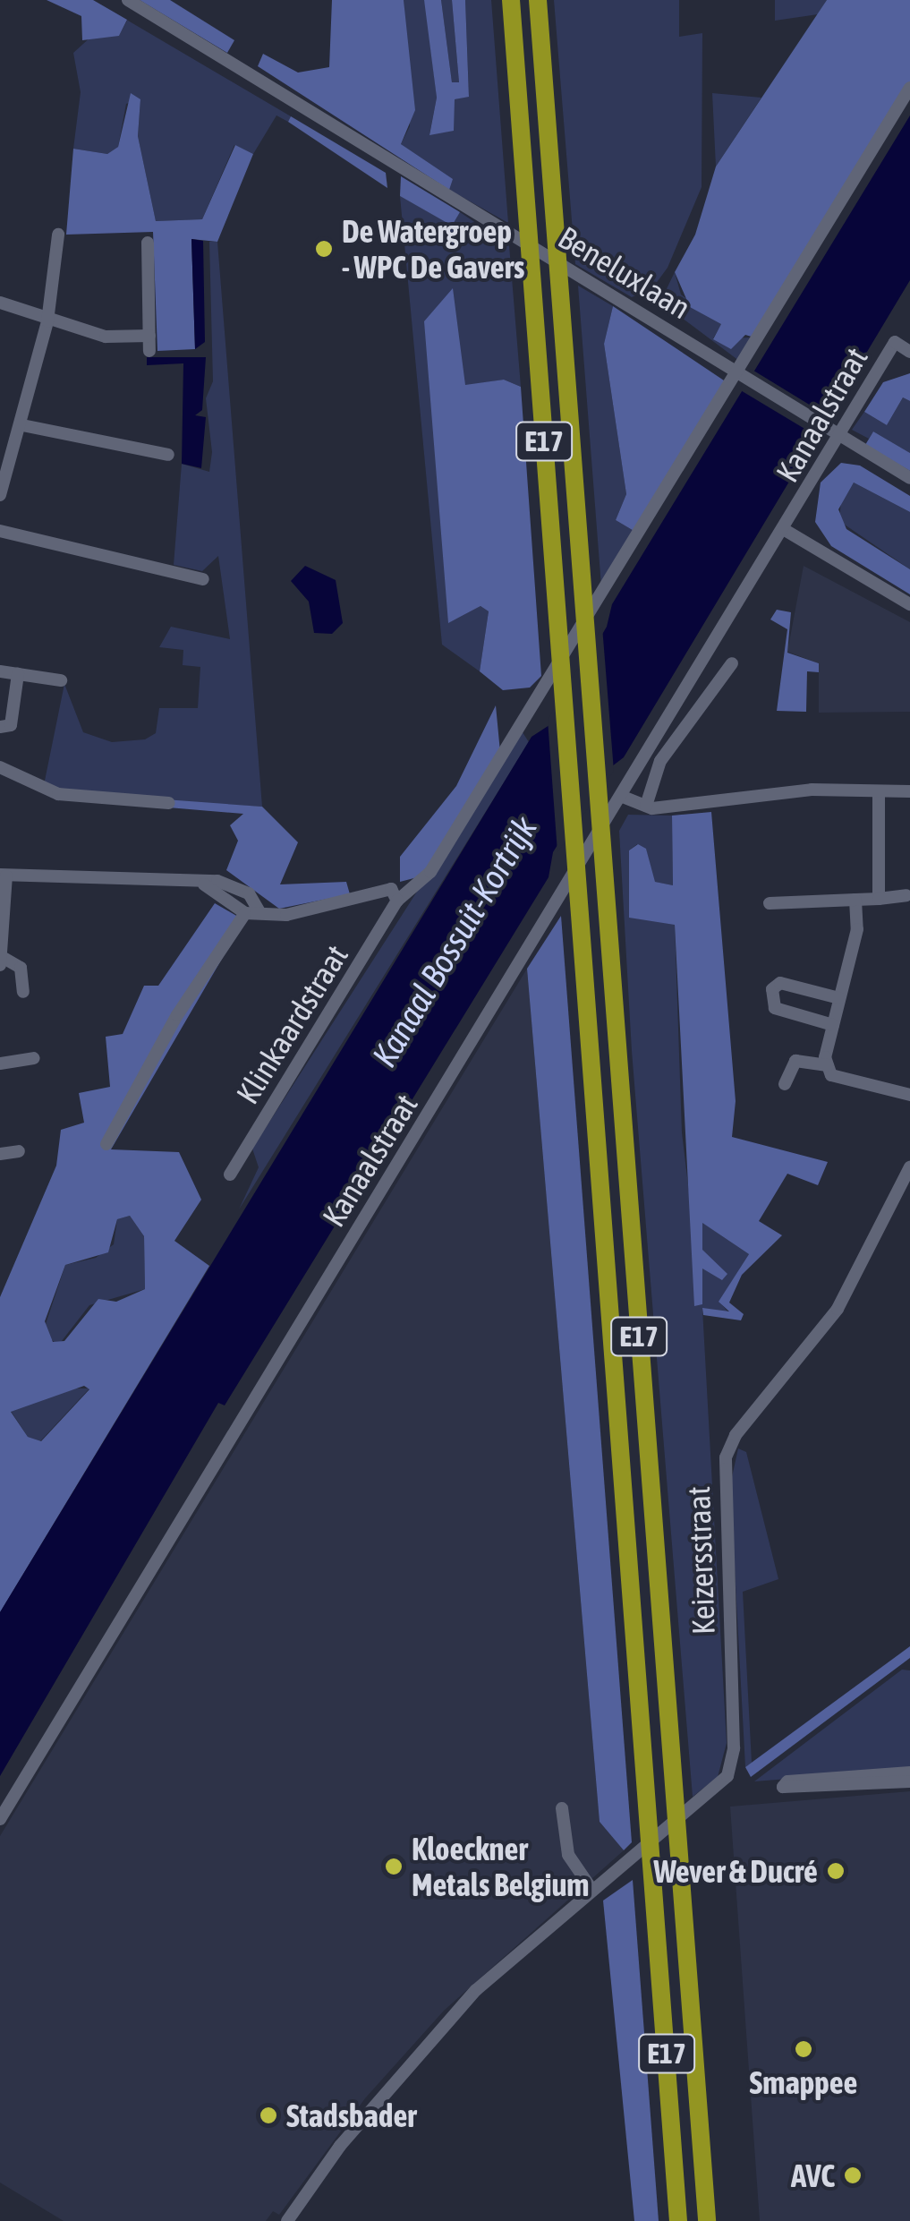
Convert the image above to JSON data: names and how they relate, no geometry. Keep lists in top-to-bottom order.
{
  "streets": {
    "highway": ["E17"],
    "street": [
      "Beneluxlaan",
      "Kanaalstraat",
      "Klinkaardstraat",
      "Keizersstraat"
    ]
  },
  "water": ["Kanaal Bossuit-Kortrijk"],
  "places": [
    "De Watergroep - WPC De Gavers",
    "Kloeckner Metals Belgium",
    "Wever & Ducré",
    "Smappee",
    "Stadsbader",
    "AVC"
  ]
}
